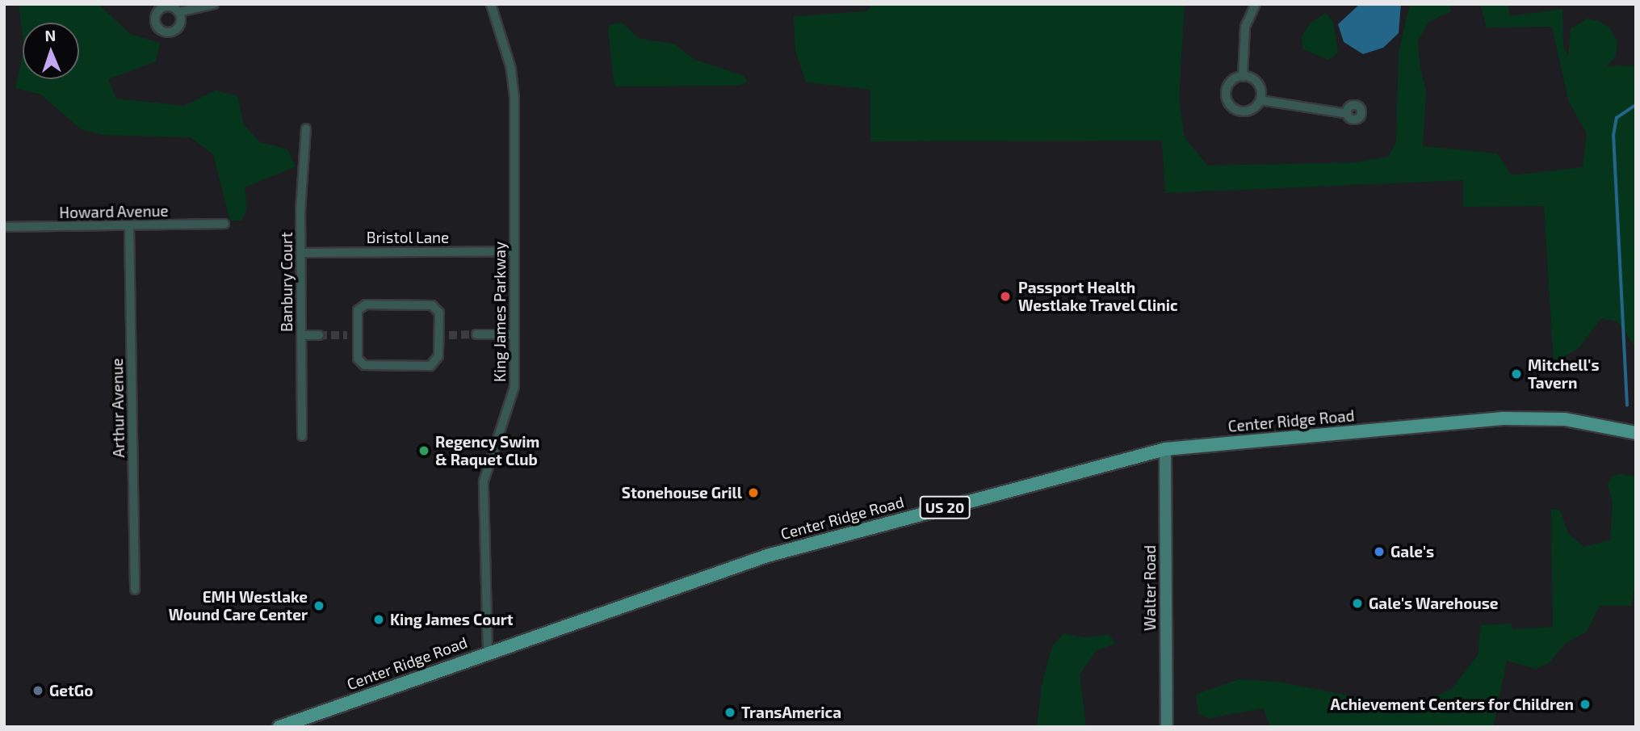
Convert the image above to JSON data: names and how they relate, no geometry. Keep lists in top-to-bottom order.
{
  "streets": {
    "main road": ["Center Ridge Road", "US 20"],
    "street": [
      "Howard Avenue",
      "Bristol Lane",
      "Banbury Court",
      "King James Parkway",
      "Arthur Avenue",
      "Walter Road"
    ]
  },
  "crossings": [
    ["Howard Avenue", "Arthur Avenue"],
    ["Bristol Lane", "Banbury Court"],
    ["Bristol Lane", "King James Parkway"],
    ["King James Parkway", "Center Ridge Road"],
    ["Center Ridge Road", "Walter Road"]
  ],
  "places": [
    "Passport Health Westlake Travel Clinic",
    "Mitchell's Tavern",
    "Regency Swim & Raquet Club",
    "Stonehouse Grill",
    "Gale's",
    "Gale's Warehouse",
    "EMH Westlake Wound Care Center",
    "King James Court",
    "GetGo",
    "Achievement Centers for Children",
    "TransAmerica"
  ],
  "north": "top"
}
